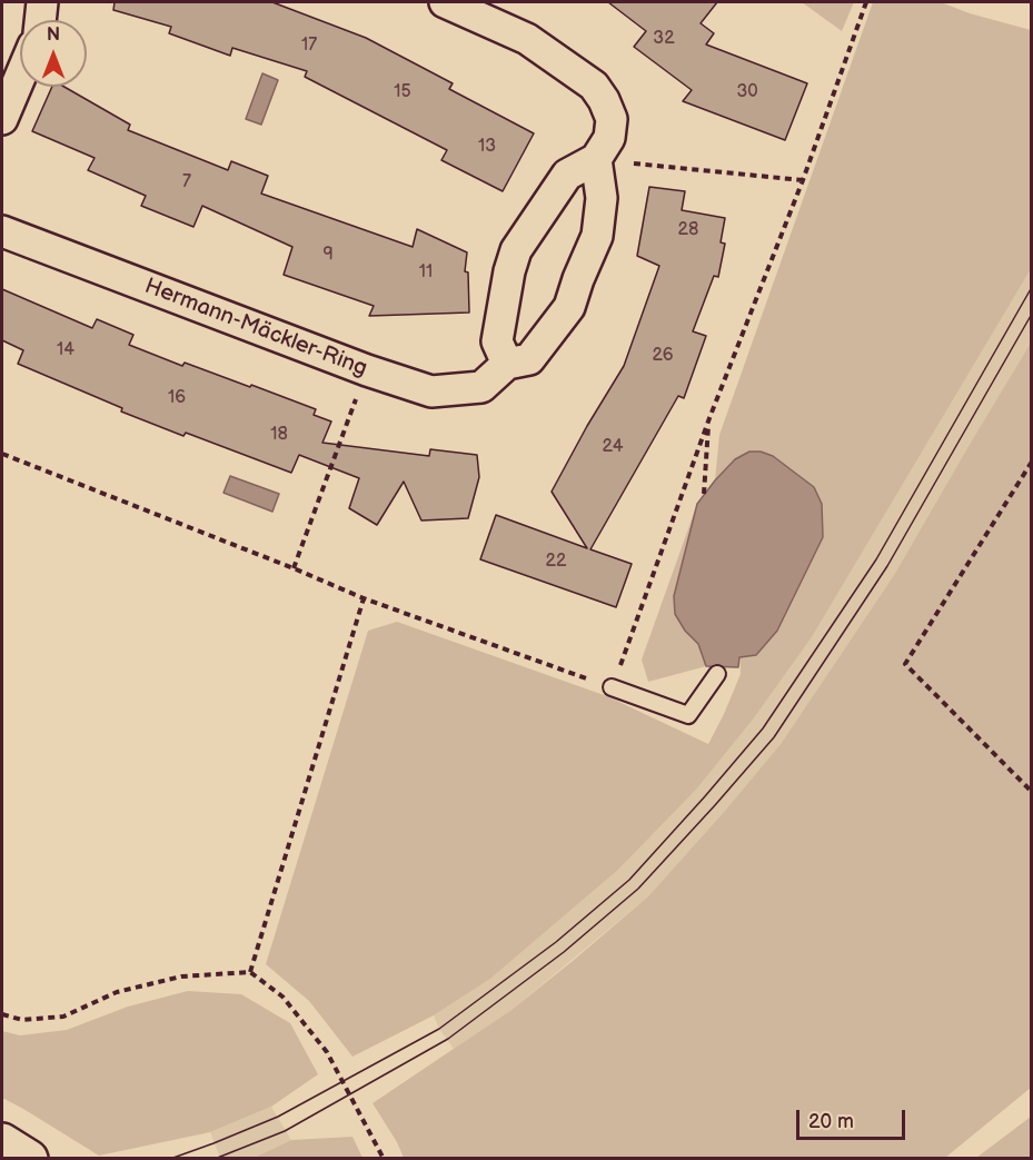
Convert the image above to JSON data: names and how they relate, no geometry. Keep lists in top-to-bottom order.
{
  "streets": {
    "street": ["Hermann-Mäckler-Ring"]
  },
  "house_numbers": [
    "32",
    "17",
    "15",
    "30",
    "13",
    "7",
    "28",
    "9",
    "11",
    "14",
    "26",
    "16",
    "18",
    "24",
    "22"
  ],
  "scale_bar": "20 m",
  "north": "top"
}
